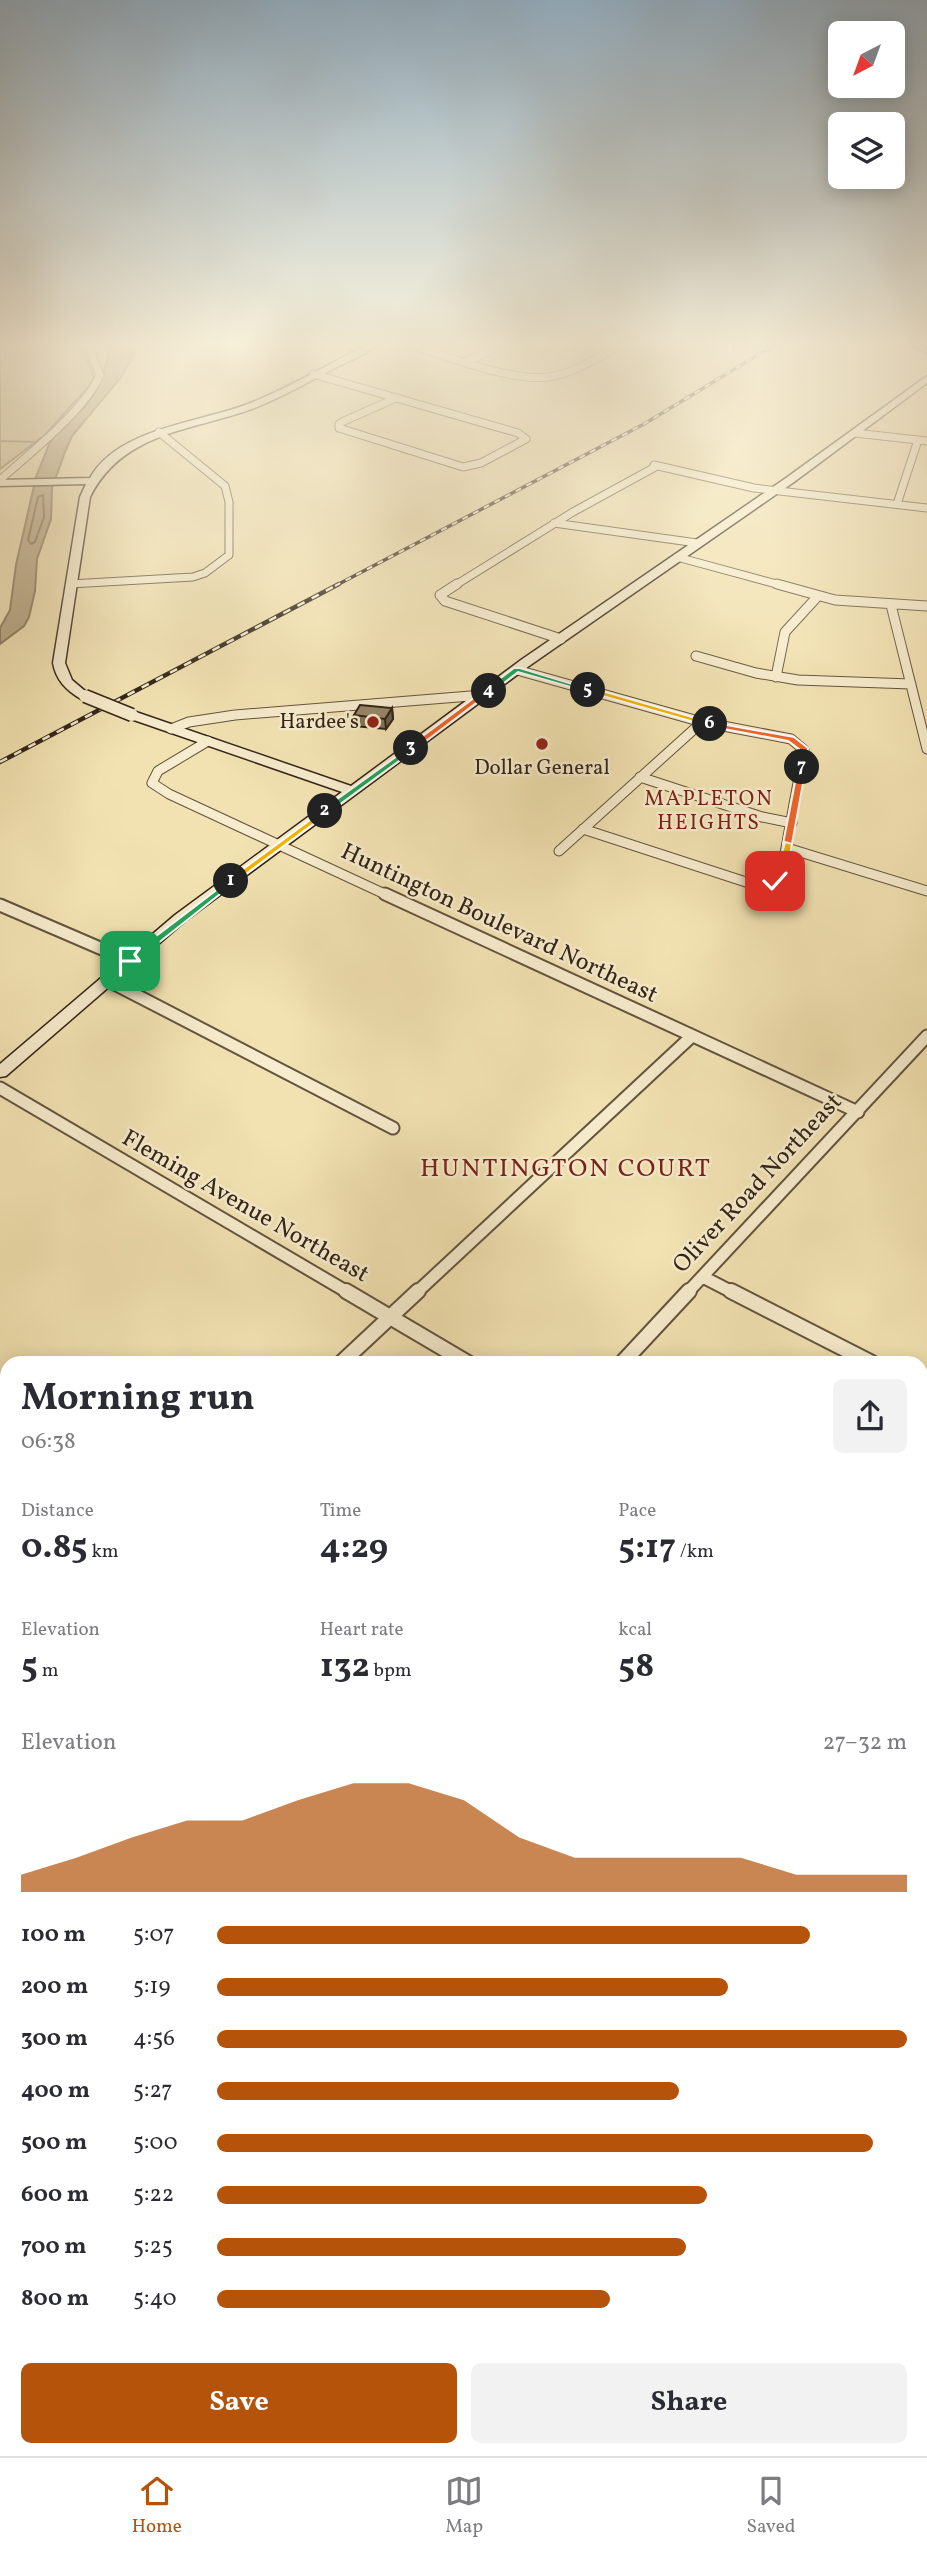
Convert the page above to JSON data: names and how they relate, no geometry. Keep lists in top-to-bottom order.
{
  "streets": {
    "street": ["Huntington Boulevard Northeast", "Oliver Road Northeast", "Fleming Avenue Northeast"]
  },
  "crossings": [
    ["Huntington Boulevard Northeast", "Oliver Road Northeast"]
  ],
  "districts": ["MAPLETON HEIGHTS", "HUNTINGTON COURT"],
  "places": ["Hardee's", "Dollar General"],
  "north": "bottom left",
  "page": {
    "pins": [
      "5",
      "4",
      "6",
      "3",
      "7",
      "2",
      "1"
    ],
    "heading": ["Morning run", "06:38"],
    "stats": [
      ["Distance", "0.85 km"],
      ["Time", "4:29"],
      ["Pace", "5:17 /km"],
      ["Elevation", "5 m"],
      ["Heart rate", "132 bpm"],
      ["kcal", "58"]
    ],
    "chart": ["Elevation", "27–32 m"],
    "list": [
      {
        "name": "100 m",
        "note": "5:07"
      },
      {
        "name": "200 m",
        "note": "5:19"
      },
      {
        "name": "300 m",
        "note": "4:56"
      },
      {
        "name": "400 m",
        "note": "5:27"
      },
      {
        "name": "500 m",
        "note": "5:00"
      },
      {
        "name": "600 m",
        "note": "5:22"
      },
      {
        "name": "700 m",
        "note": "5:25"
      },
      {
        "name": "800 m",
        "note": "5:40"
      }
    ],
    "buttons": ["Save", "Share"],
    "tabs": ["Home", "Map", "Saved"]
  }
}
